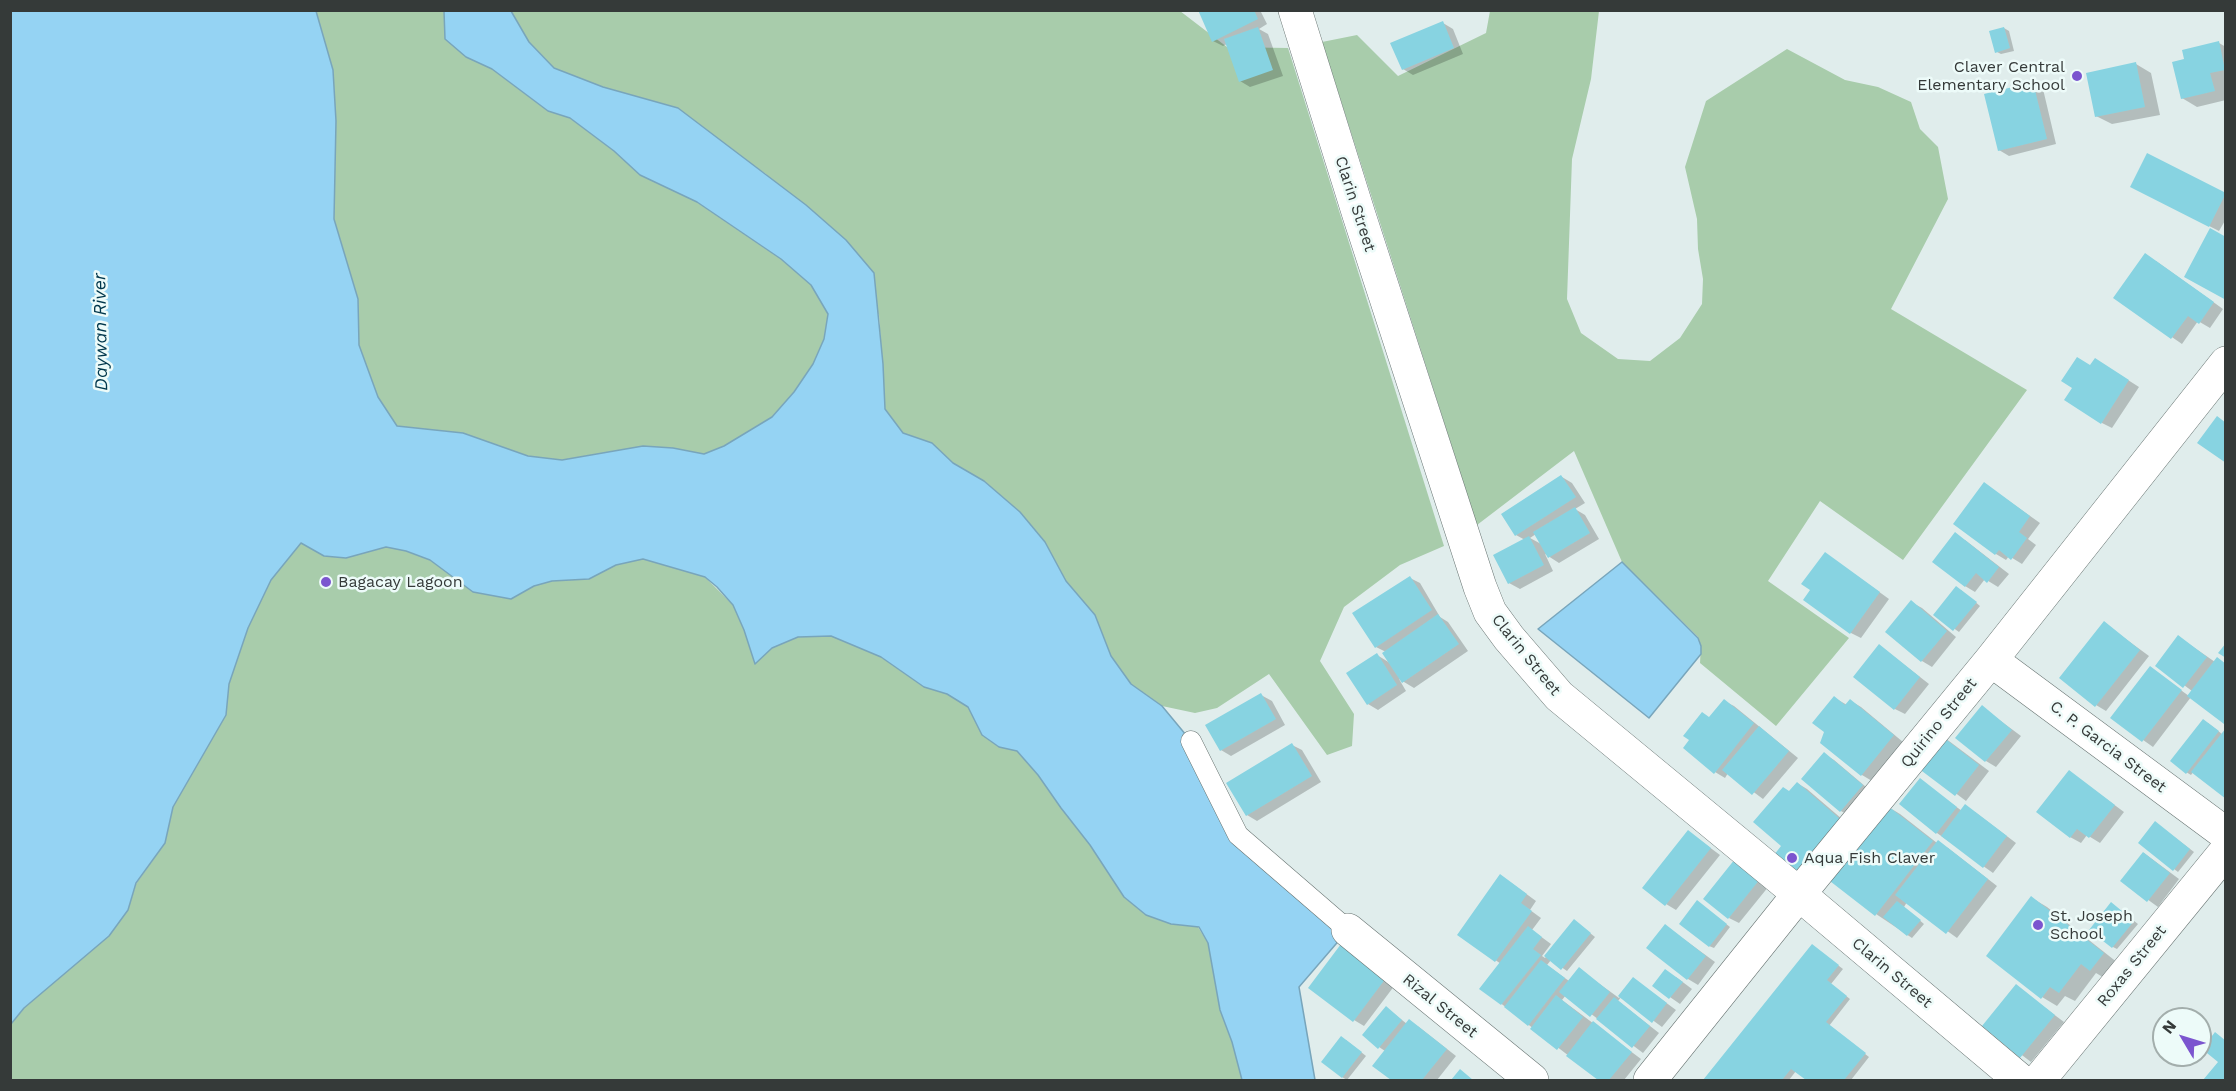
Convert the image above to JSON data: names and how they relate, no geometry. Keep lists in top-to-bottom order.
{
  "streets": {
    "street": [
      "Clarin Street",
      "Quirino Street",
      "C. P. Garcia Street",
      "Roxas Street",
      "Rizal Street"
    ]
  },
  "crossings": [
    ["Clarin Street", "Quirino Street"],
    ["Quirino Street", "C. P. Garcia Street"]
  ],
  "water": ["Daywan River"],
  "places": [
    "Claver Central Elementary School",
    "Bagacay Lagoon",
    "Aqua Fish Claver",
    "St. Joseph School"
  ],
  "north": "top left"
}
